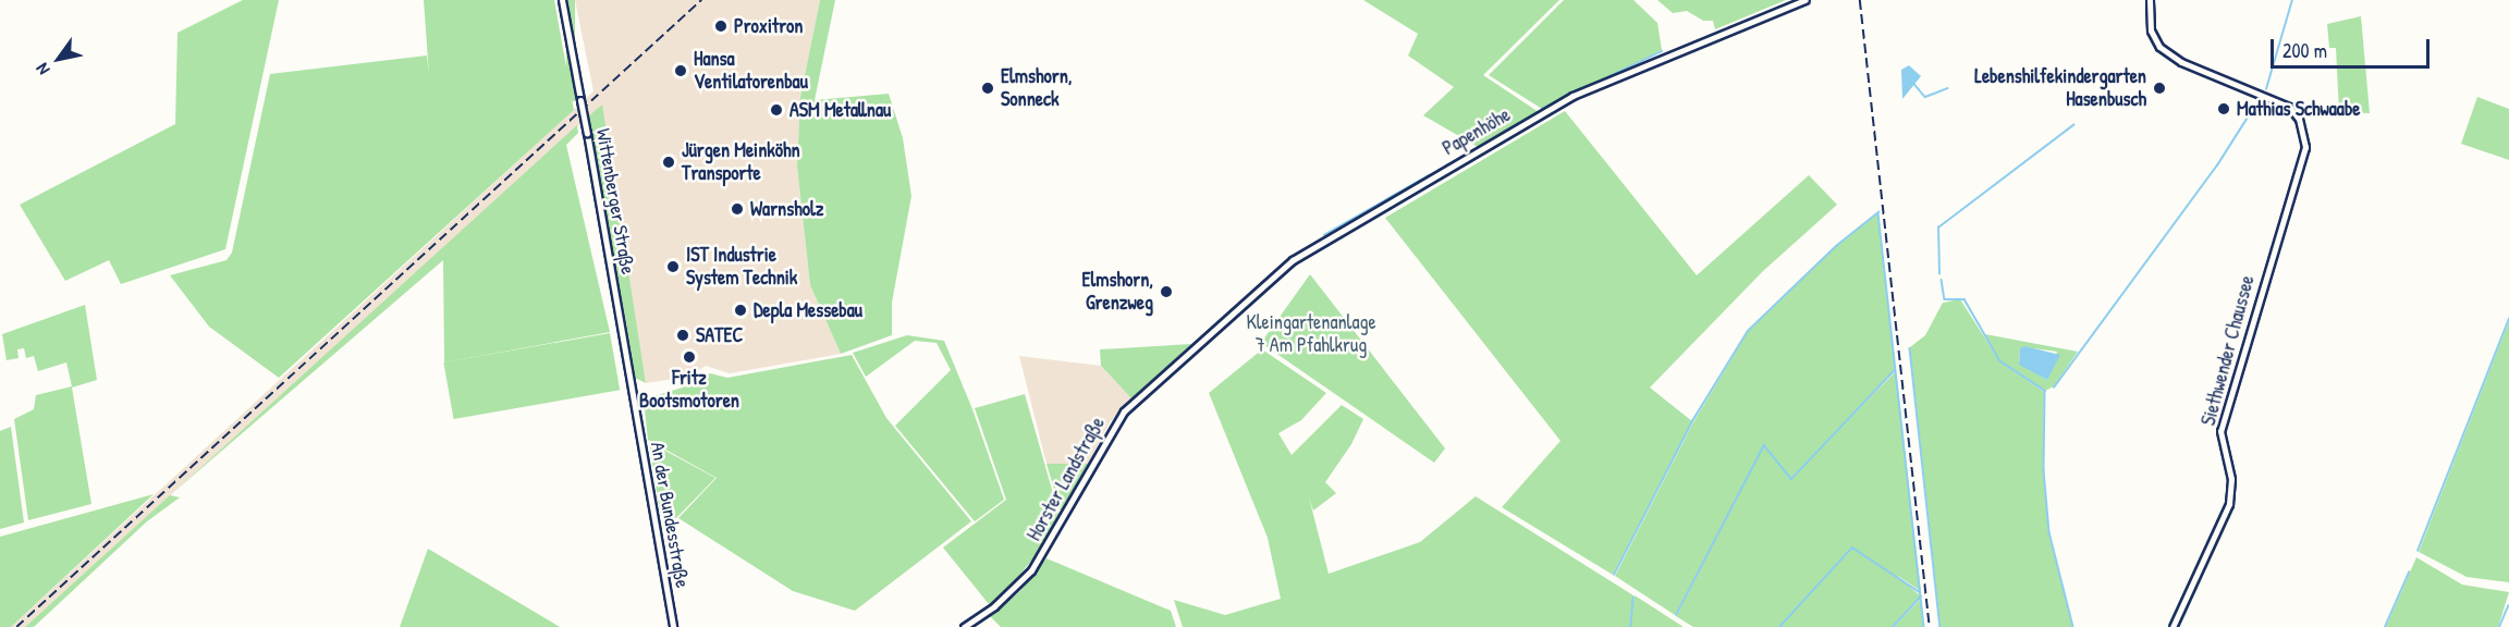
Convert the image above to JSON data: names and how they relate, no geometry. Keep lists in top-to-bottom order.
{
  "streets": {
    "main road": [
      "Papenhöhe",
      "Wittenberger Straße",
      "Siethwender Chaussee",
      "Horster Landstraße",
      "An der Bundesstraße"
    ]
  },
  "crossings": [
    ["Papenhöhe", "Horster Landstraße"],
    ["Wittenberger Straße", "An der Bundesstraße"]
  ],
  "parks": ["Kleingartenanlage 7 Am Pfahlkrug"],
  "places": [
    "Proxitron",
    "Hansa Ventilatorenbau",
    "Elmshorn, Sonneck",
    "Lebenshilfekindergarten Hasenbusch",
    "Mathias Schwaabe",
    "ASM Metallnau",
    "Jürgen Meinköhn Transporte",
    "Warnsholz",
    "IST Industrie System Technik",
    "Elmshorn, Grenzweg",
    "Depla Messebau",
    "SATEC",
    "Fritz Bootsmotoren"
  ],
  "scale_bar": "200 m",
  "north": "bottom left"
}
